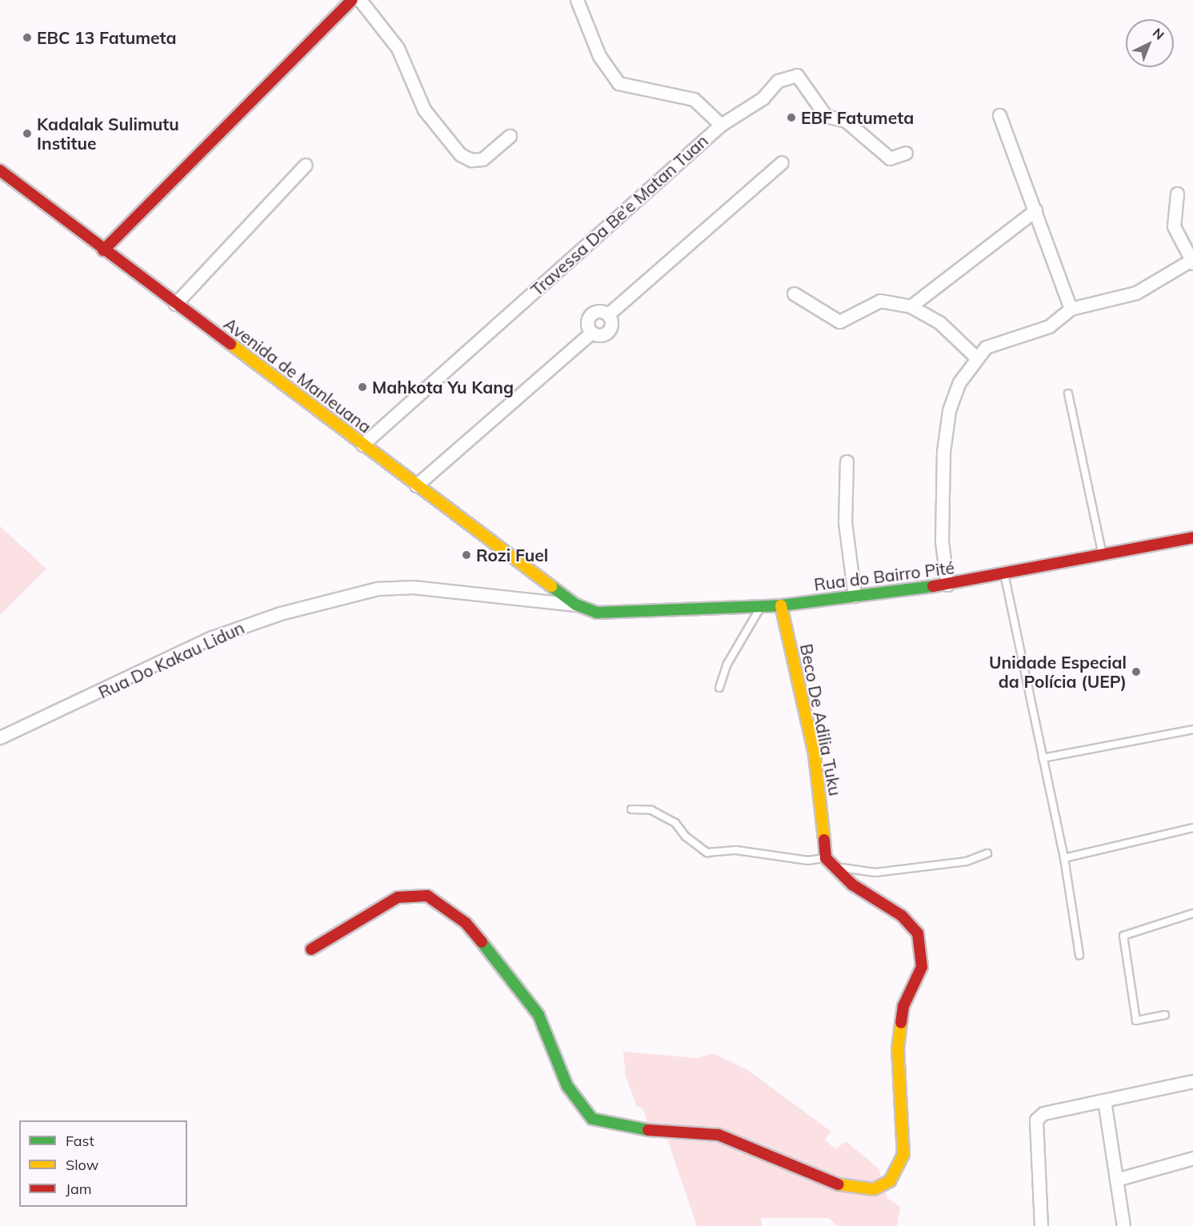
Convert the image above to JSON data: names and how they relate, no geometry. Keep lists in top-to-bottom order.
{
  "streets": {
    "main road": ["Avenida de Manleuana", "Rua do Bairro Pité", "Beco De Adilia Tuku"],
    "street": ["Travessa Da Be’e Matan Tuan", "Rua Do Kakau Lidun"]
  },
  "crossings": [
    ["Travessa Da Be’e Matan Tuan", "Avenida de Manleuana"],
    ["Avenida de Manleuana", "Rua do Bairro Pité"],
    ["Avenida de Manleuana", "Rua Do Kakau Lidun"],
    ["Rua do Bairro Pité", "Rua Do Kakau Lidun"],
    ["Rua do Bairro Pité", "Beco De Adilia Tuku"]
  ],
  "places": [
    "EBC 13 Fatumeta",
    "EBF Fatumeta",
    "Kadalak Sulimutu Institue",
    "Mahkota Yu Kang",
    "Rozi Fuel",
    "Unidade Especial da Polícia (UEP)"
  ],
  "legend": ["Fast", "Slow", "Jam"],
  "north": "top right"
}
